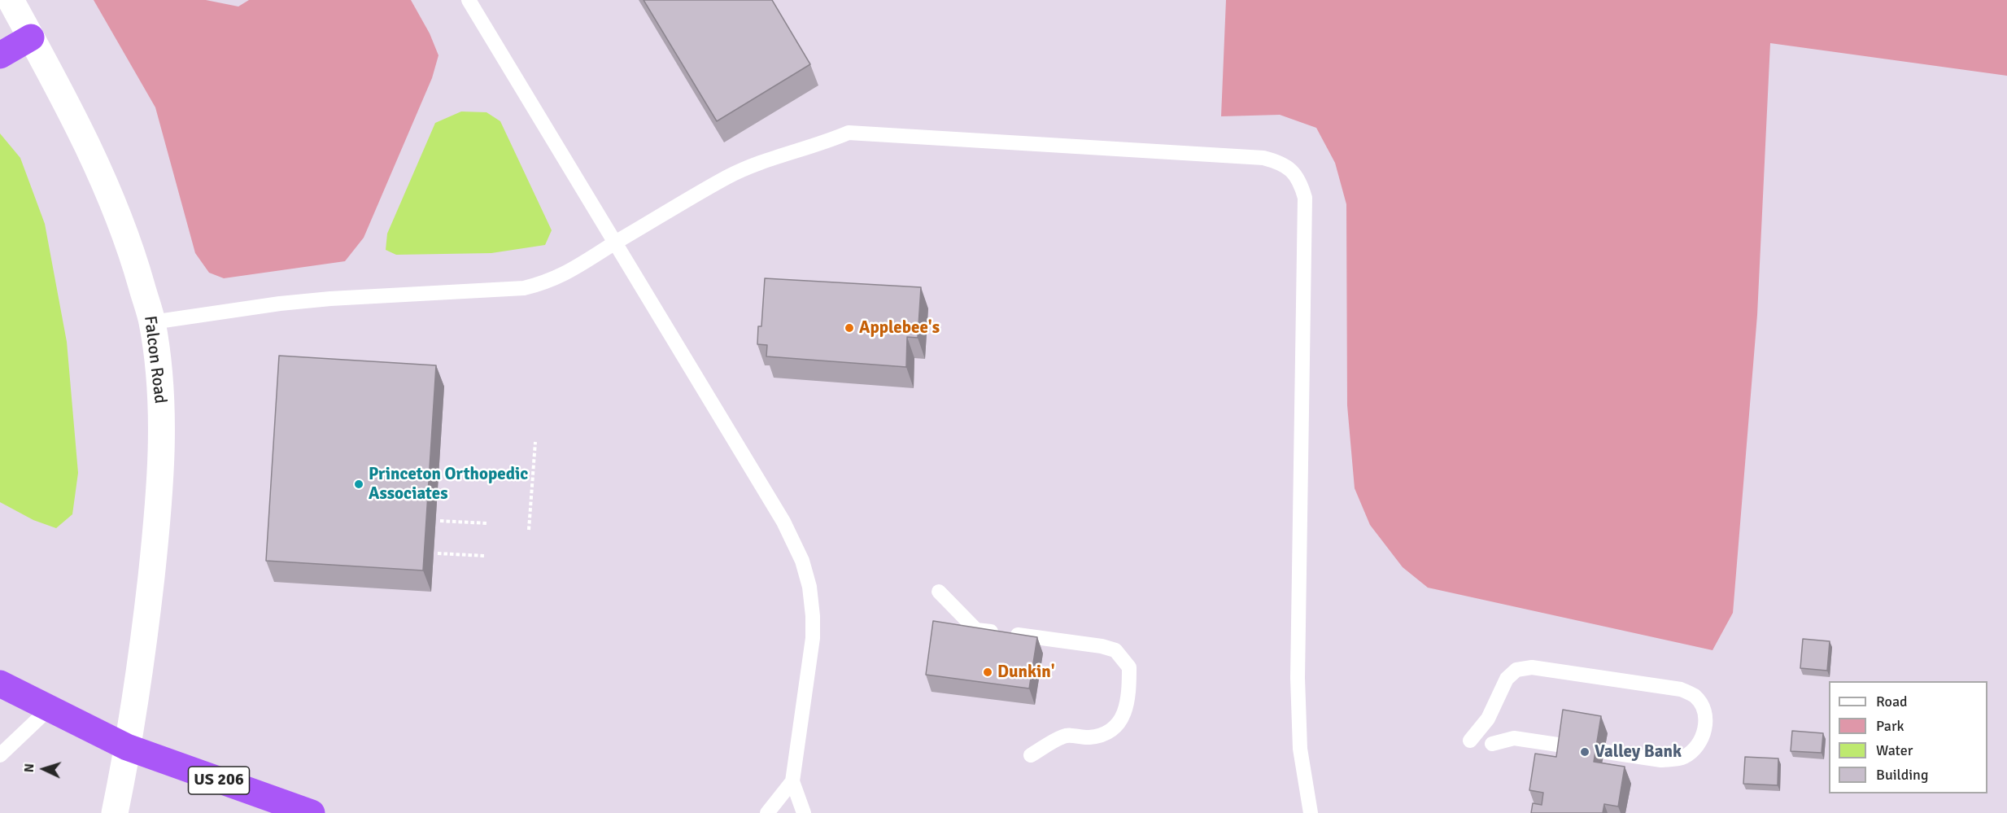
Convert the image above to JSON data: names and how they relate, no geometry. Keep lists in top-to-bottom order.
{
  "streets": {
    "highway": ["US 206"],
    "street": ["Falcon Road"]
  },
  "crossings": [
    ["Falcon Road", "US 206"]
  ],
  "places": [
    "Applebee's",
    "Princeton Orthopedic Associates",
    "Dunkin'",
    "Valley Bank"
  ],
  "legend": [
    "Road",
    "Park",
    "Water",
    "Building"
  ],
  "north": "left"
}
